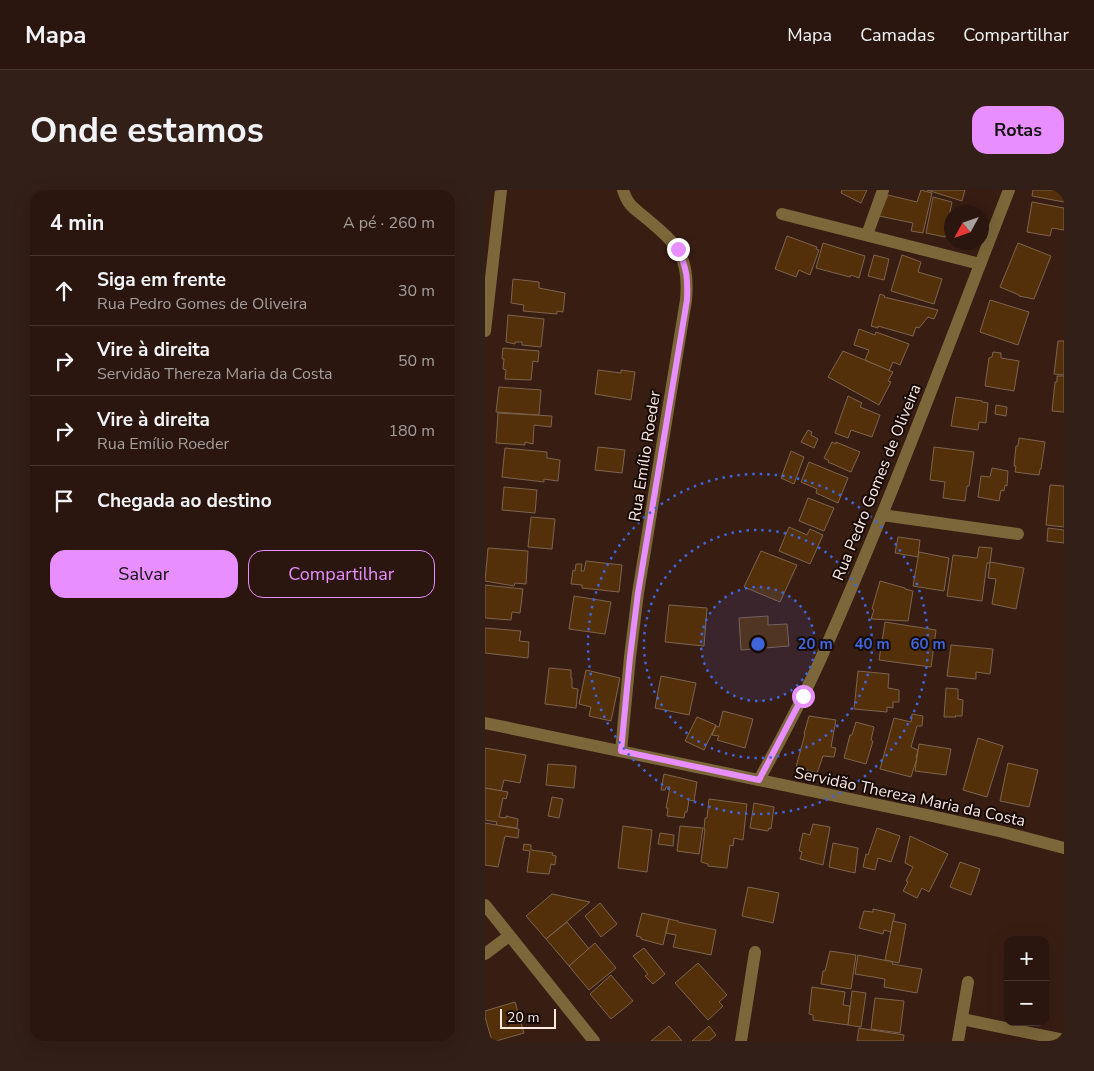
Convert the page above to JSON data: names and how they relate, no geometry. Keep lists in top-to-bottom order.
{
  "streets": {
    "street": ["Rua Emílio Roeder", "Rua Pedro Gomes de Oliveira", "Servidão Thereza Maria da Costa"]
  },
  "crossings": [
    ["Rua Emílio Roeder", "Servidão Thereza Maria da Costa"],
    ["Rua Pedro Gomes de Oliveira", "Servidão Thereza Maria da Costa"]
  ],
  "scale_bar": "20 m",
  "north": "bottom left",
  "page": {
    "header": "Mapa",
    "nav": ["Mapa", "Camadas", "Compartilhar"],
    "buttons": [
      "Rotas",
      ["Salvar", "Compartilhar"]
    ],
    "title": "Onde estamos",
    "heading": ["4 min", "A pé · 260 m"],
    "list": [
      ["Siga em frente", "Rua Pedro Gomes de Oliveira", "30 m"],
      ["Vire à direita", "Servidão Thereza Maria da Costa", "50 m"],
      ["Vire à direita", "Rua Emílio Roeder", "180 m"],
      "Chegada ao destino"
    ],
    "map_buttons": ["+", "−"],
    "scale": "20 m"
  },
  "rings": ["20 m", "40 m", "60 m"]
}
